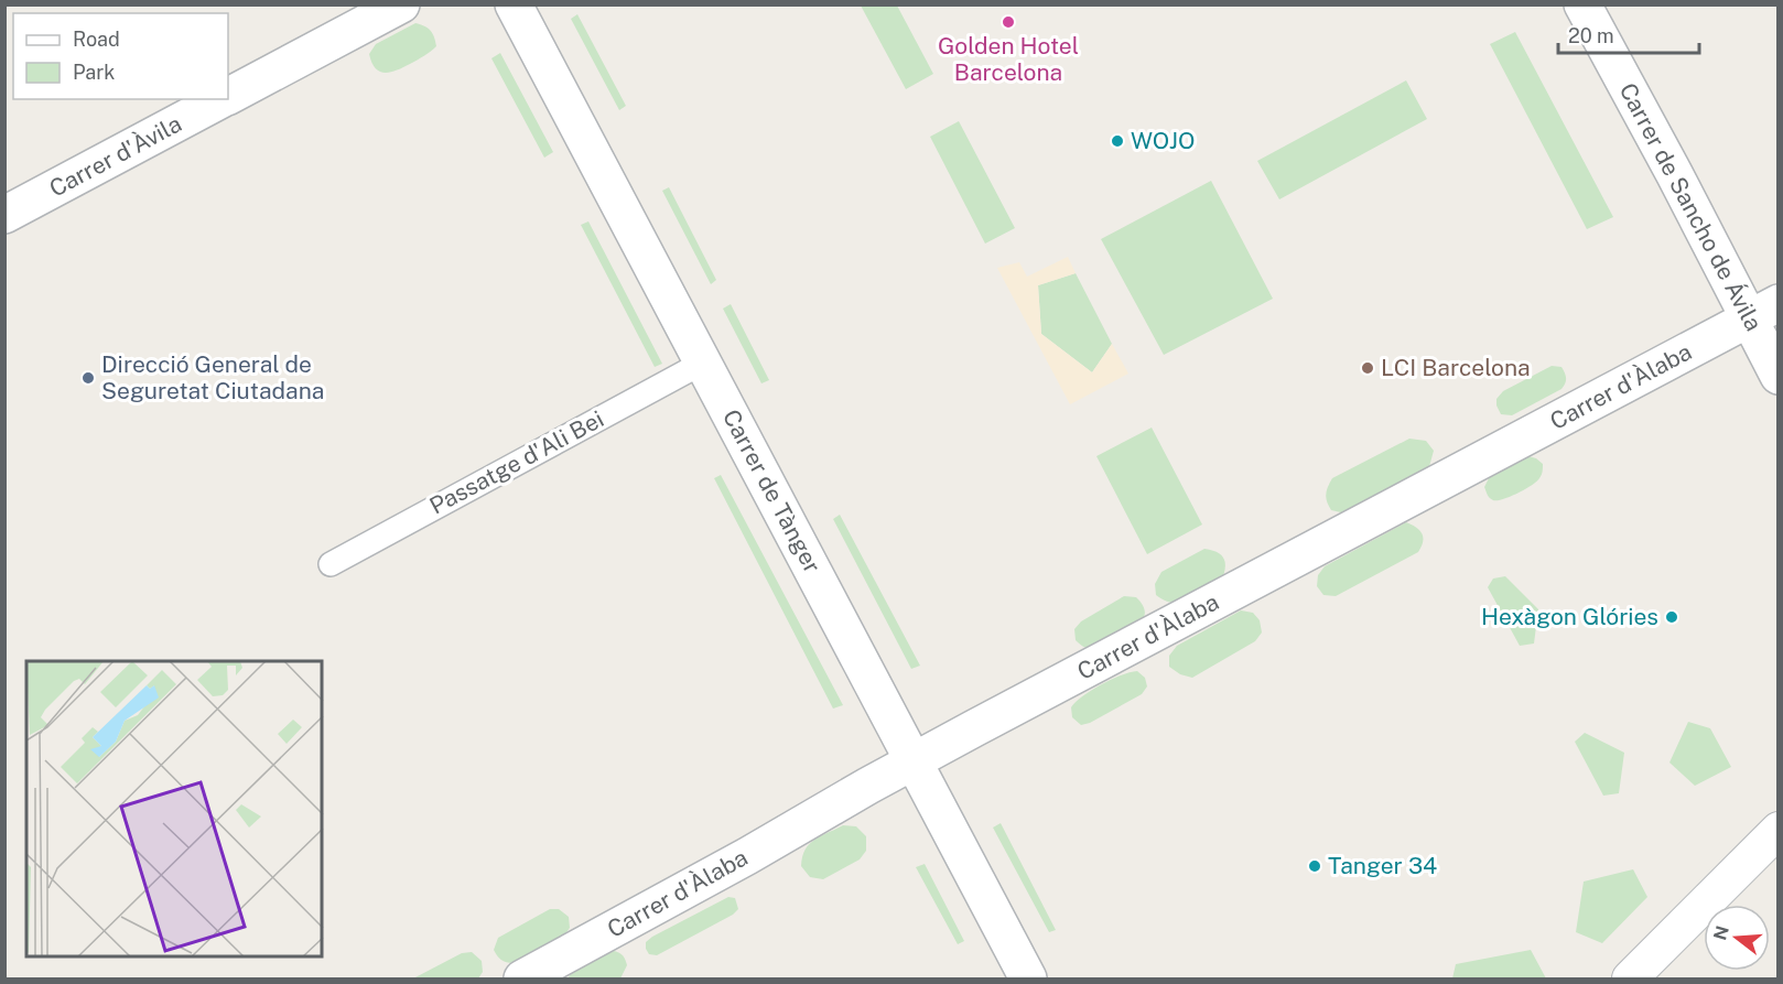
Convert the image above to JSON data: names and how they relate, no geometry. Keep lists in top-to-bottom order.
{
  "streets": {
    "street": [
      "Carrer d'Àvila",
      "Carrer de Sancho de Ávila",
      "Carrer d'Àlaba",
      "Carrer de Tànger"
    ],
    "lane": ["Passatge d'Ali Bei"]
  },
  "crossings": [
    ["Carrer de Sancho de Ávila", "Carrer d'Àlaba"],
    ["Carrer d'Àlaba", "Carrer de Tànger"],
    ["Passatge d'Ali Bei", "Carrer de Tànger"]
  ],
  "places": [
    "Golden Hotel Barcelona",
    "WOJO",
    "LCI Barcelona",
    "Direcció General de Seguretat Ciutadana",
    "Hexàgon Glóries",
    "Tanger 34"
  ],
  "legend": ["Road", "Park"],
  "scale_bar": "20 m",
  "north": "left"
}
